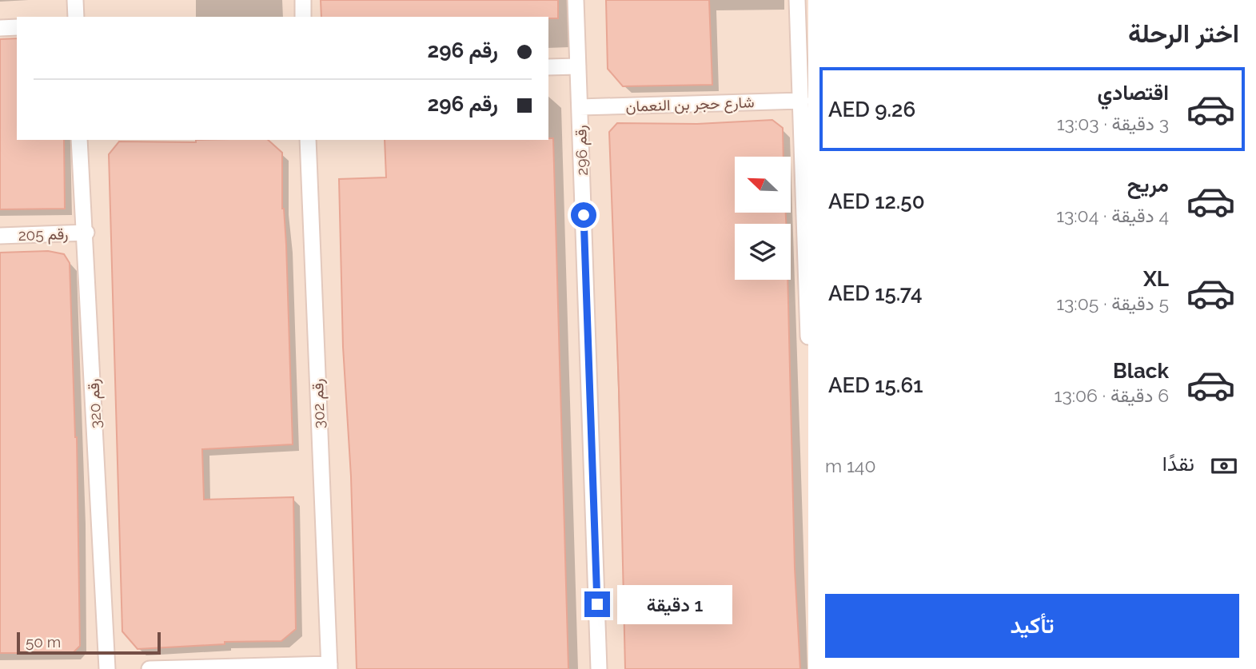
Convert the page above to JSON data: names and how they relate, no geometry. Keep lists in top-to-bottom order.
{
  "streets": {
    "street": [
      "شارع حجر بن النعمان",
      "رقم 296",
      "رقم 205",
      "رقم 320",
      "رقم 302"
    ]
  },
  "crossings": [
    ["شارع حجر بن النعمان", "رقم 296"],
    ["رقم 205", "رقم 320"]
  ],
  "scale_bar": "50 m",
  "north": "top left",
  "page": {
    "heading": "اختر الرحلة",
    "banner": ["رقم 296", "رقم 296"],
    "list": [
      {
        "name": "اقتصادي",
        "note": "3 دقيقة · 13:03",
        "value": "AED 9.26"
      },
      {
        "name": "مريح",
        "note": "4 دقيقة · 13:04",
        "value": "AED 12.50"
      },
      {
        "name": "XL",
        "note": "5 دقيقة · 13:05",
        "value": "AED 15.74"
      },
      {
        "name": "Black",
        "note": "6 دقيقة · 13:06",
        "value": "AED 15.61"
      }
    ],
    "pay": ["نقدًا", "140 m"],
    "buttons": "تأكيد",
    "bubble": "1 دقيقة",
    "scale": "50 m"
  }
}
